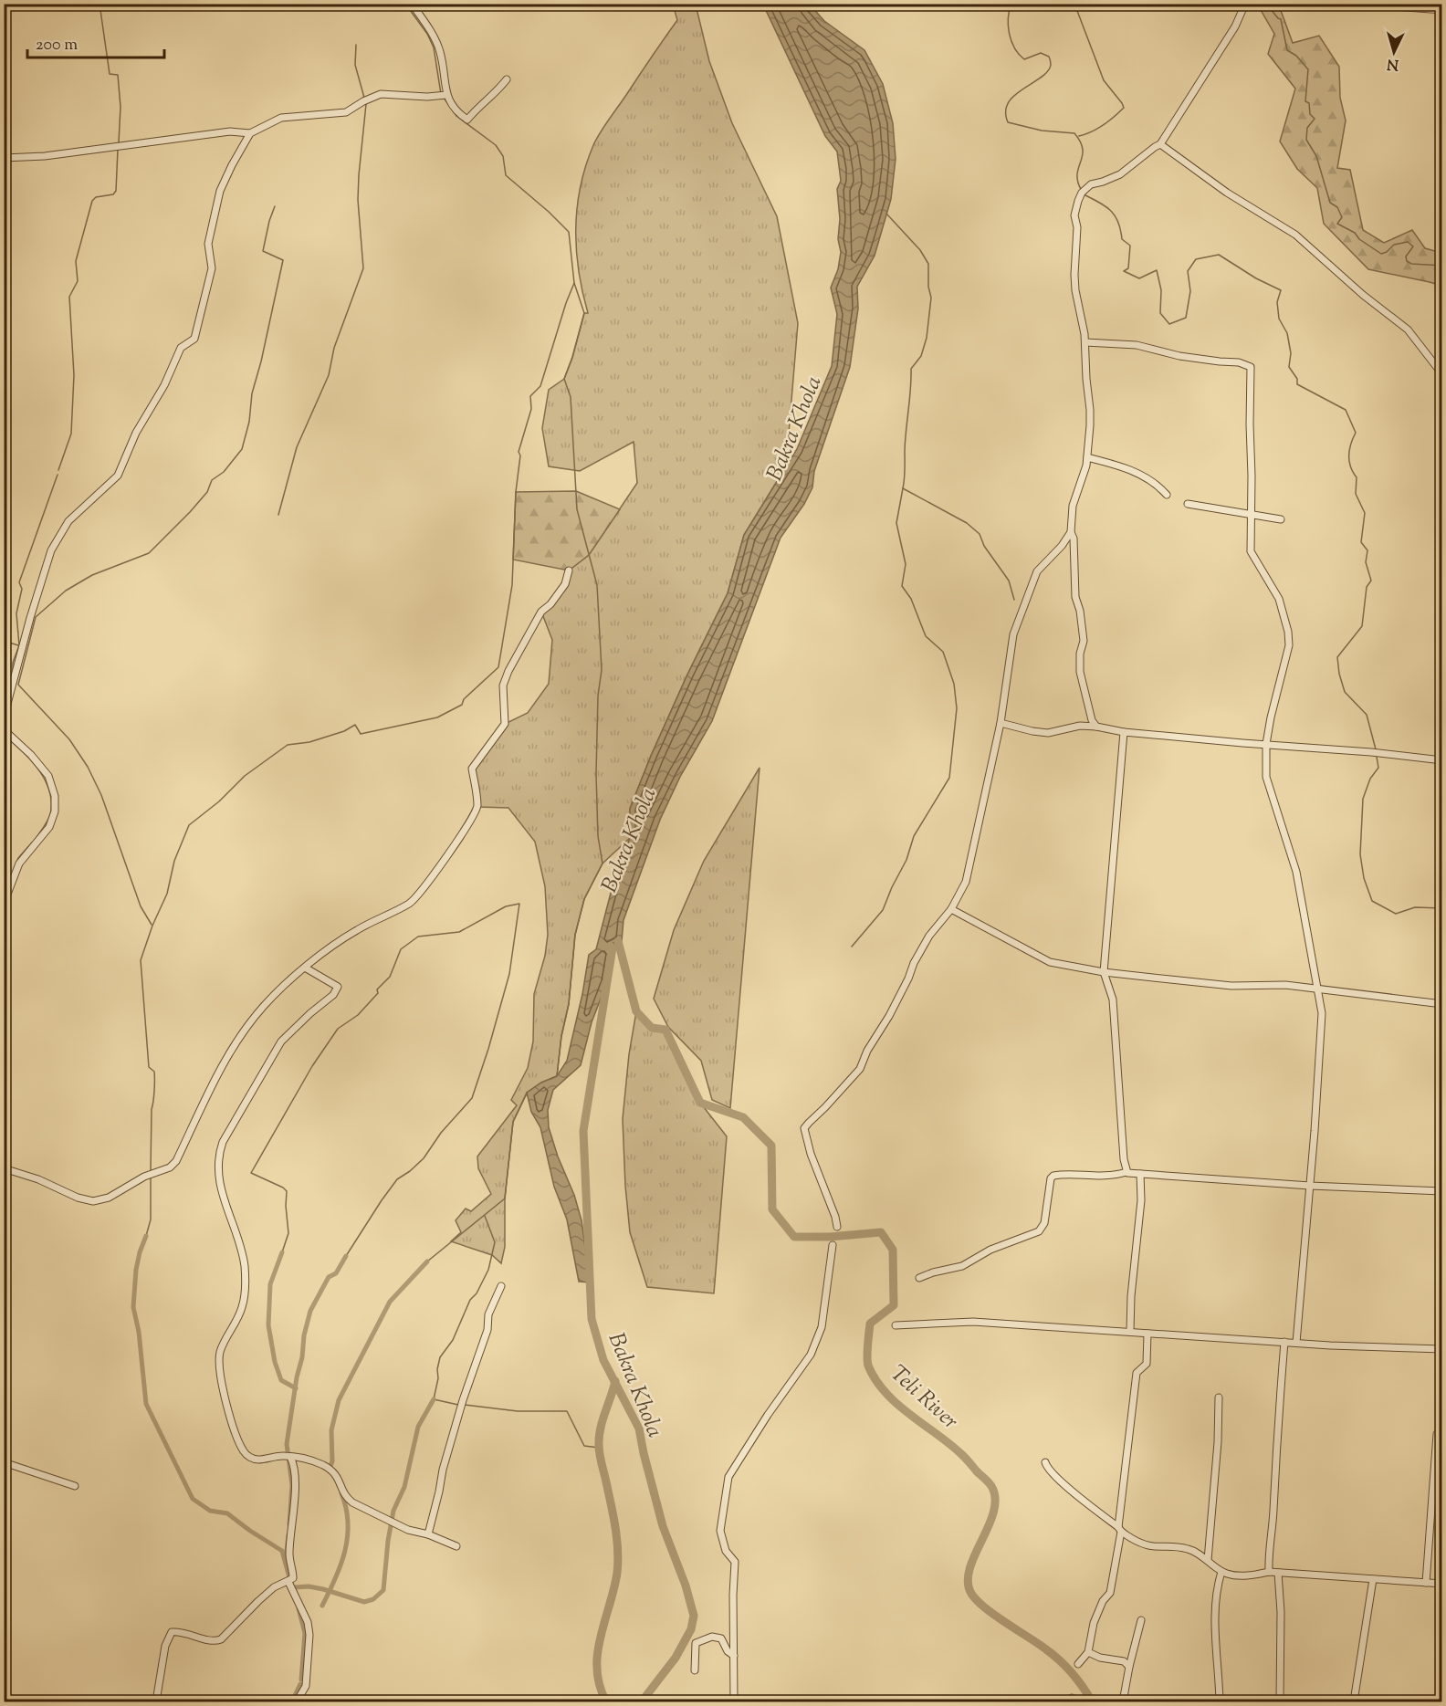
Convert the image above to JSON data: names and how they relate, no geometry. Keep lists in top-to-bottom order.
{
  "water": ["Bakra Khola", "Teli River"],
  "scale_bar": "200 m",
  "north": "bottom"
}
